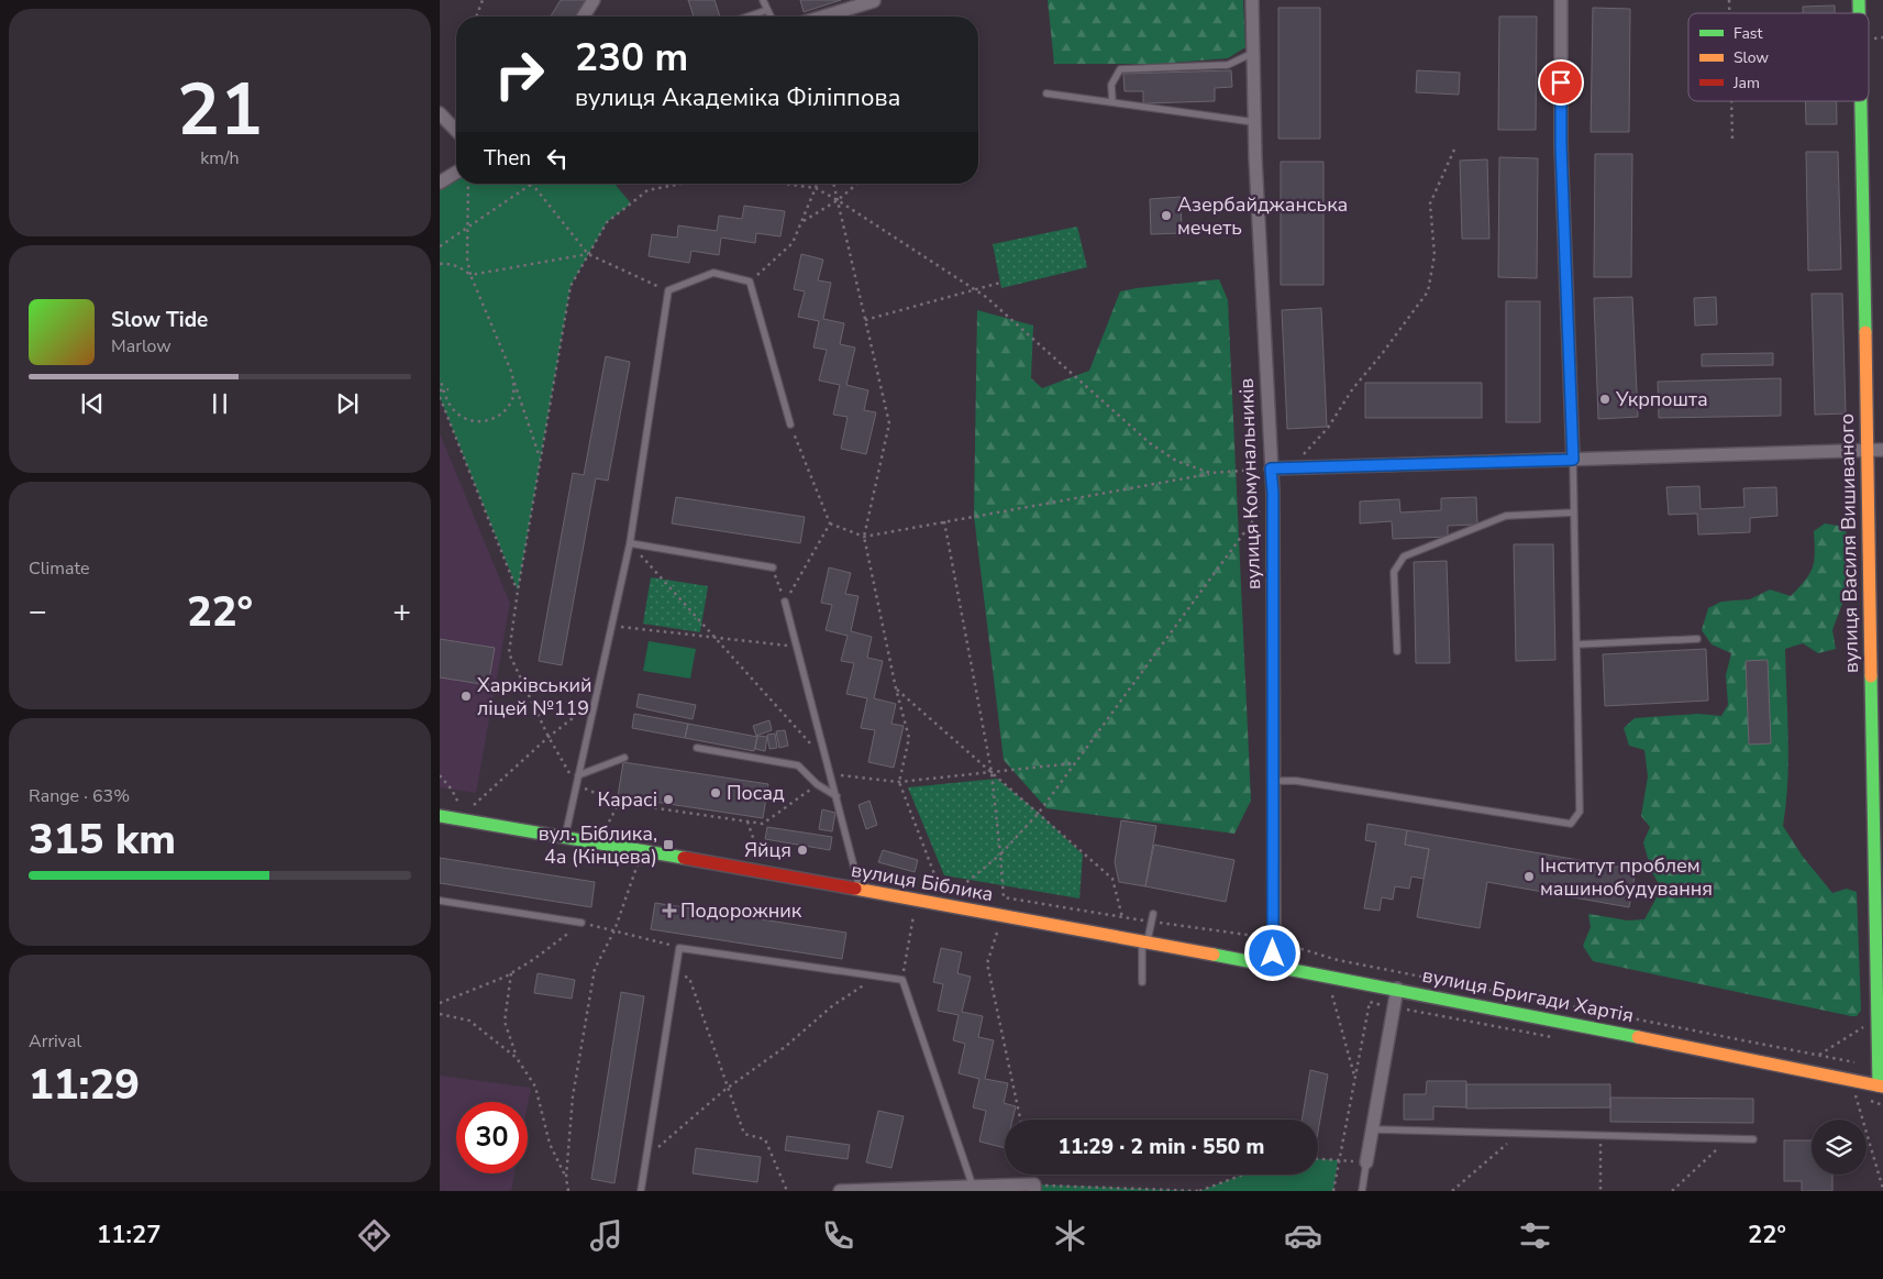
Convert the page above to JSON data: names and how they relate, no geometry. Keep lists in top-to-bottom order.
{
  "streets": {
    "street": [
      "вулиця Комунальників",
      "вулиця Василя Вишиваного",
      "вулиця Біблика",
      "вулиця Бригади Хартія"
    ]
  },
  "crossings": [
    ["вулиця Комунальників", "вулиця Біблика"],
    ["вулиця Василя Вишиваного", "вулиця Бригади Хартія"],
    ["вулиця Біблика", "вулиця Бригади Хартія"]
  ],
  "places": {
    "other": [
      "Азербайджанська мечеть",
      "Укрпошта",
      "Харківський ліцей №119",
      "Посад",
      "Карасі",
      "Яйця",
      "Інститут проблем машинобудування"
    ],
    "transit": ["вул. Біблика, 4а (Кінцева)"],
    "health": ["Подорожник"]
  },
  "legend": ["Fast", "Slow", "Jam"],
  "page": {
    "tile": [
      ["21", "km/h"],
      "Climate",
      ["Range · 63%", "315 km"],
      ["Arrival", "11:29"]
    ],
    "turn": ["230 m", "вулиця Академіка Філіппова"],
    "then": "Then",
    "song": ["Slow Tide", "Marlow"],
    "heat": ["−", "22°", "+"],
    "limit": "30",
    "trip": "11:29 · 2 min · 550 m",
    "tabs": ["11:27", "22°"]
  }
}
